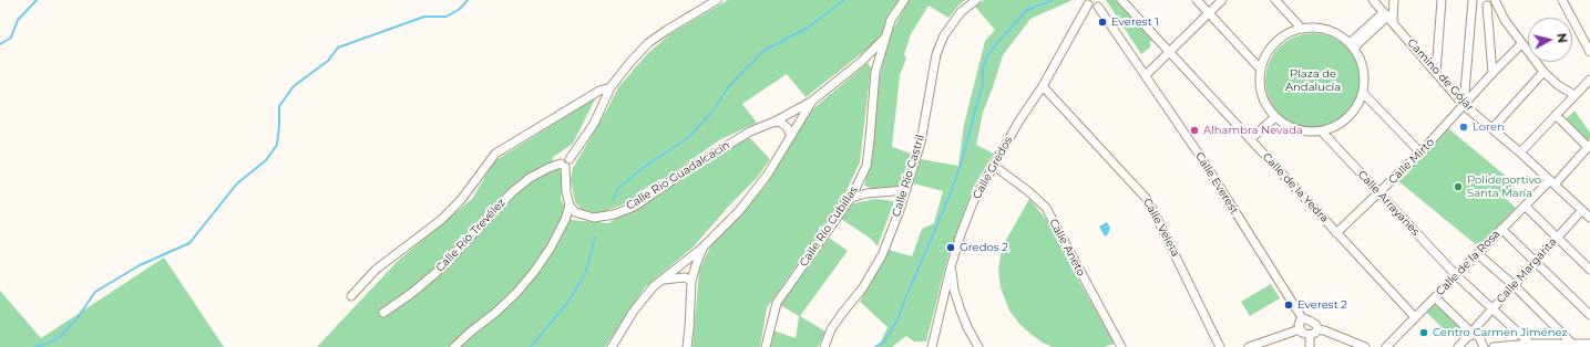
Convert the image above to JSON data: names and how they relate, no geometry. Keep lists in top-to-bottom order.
{
  "streets": {
    "street": [
      "Camino de Gójar",
      "Calle Mirto",
      "Calle Gredos",
      "Calle Río Guadalcacín",
      "Calle Río Castril",
      "Calle Everest",
      "Calle de la Yedra",
      "Calle Arrayanes",
      "Calle Río Cubillas",
      "Calle Veleta",
      "Calle Río Trevélez",
      "Calle Aneto",
      "Calle de la Rosa",
      "Calle Margarita"
    ]
  },
  "crossings": [
    ["Camino de Gójar", "Calle Mirto"],
    ["Camino de Gójar", "Calle de la Rosa"],
    ["Camino de Gójar", "Calle Margarita"],
    ["Calle Mirto", "Calle de la Yedra"],
    ["Calle Mirto", "Calle Arrayanes"],
    ["Calle Gredos", "Calle Veleta"],
    ["Calle Gredos", "Calle Aneto"],
    ["Calle Río Guadalcacín", "Calle Río Cubillas"],
    ["Calle de la Yedra", "Calle de la Rosa"],
    ["Calle Arrayanes", "Calle de la Rosa"],
    ["Calle Arrayanes", "Calle Margarita"]
  ],
  "parks": ["Plaza de Andalucía"],
  "places": [
    "Everest 1",
    "Loren",
    "Alhambra Nevada",
    "Polideportivo Santa María",
    "Gredos 2",
    "Everest 2",
    "Centro Carmen Jiménez"
  ],
  "north": "right"
}
